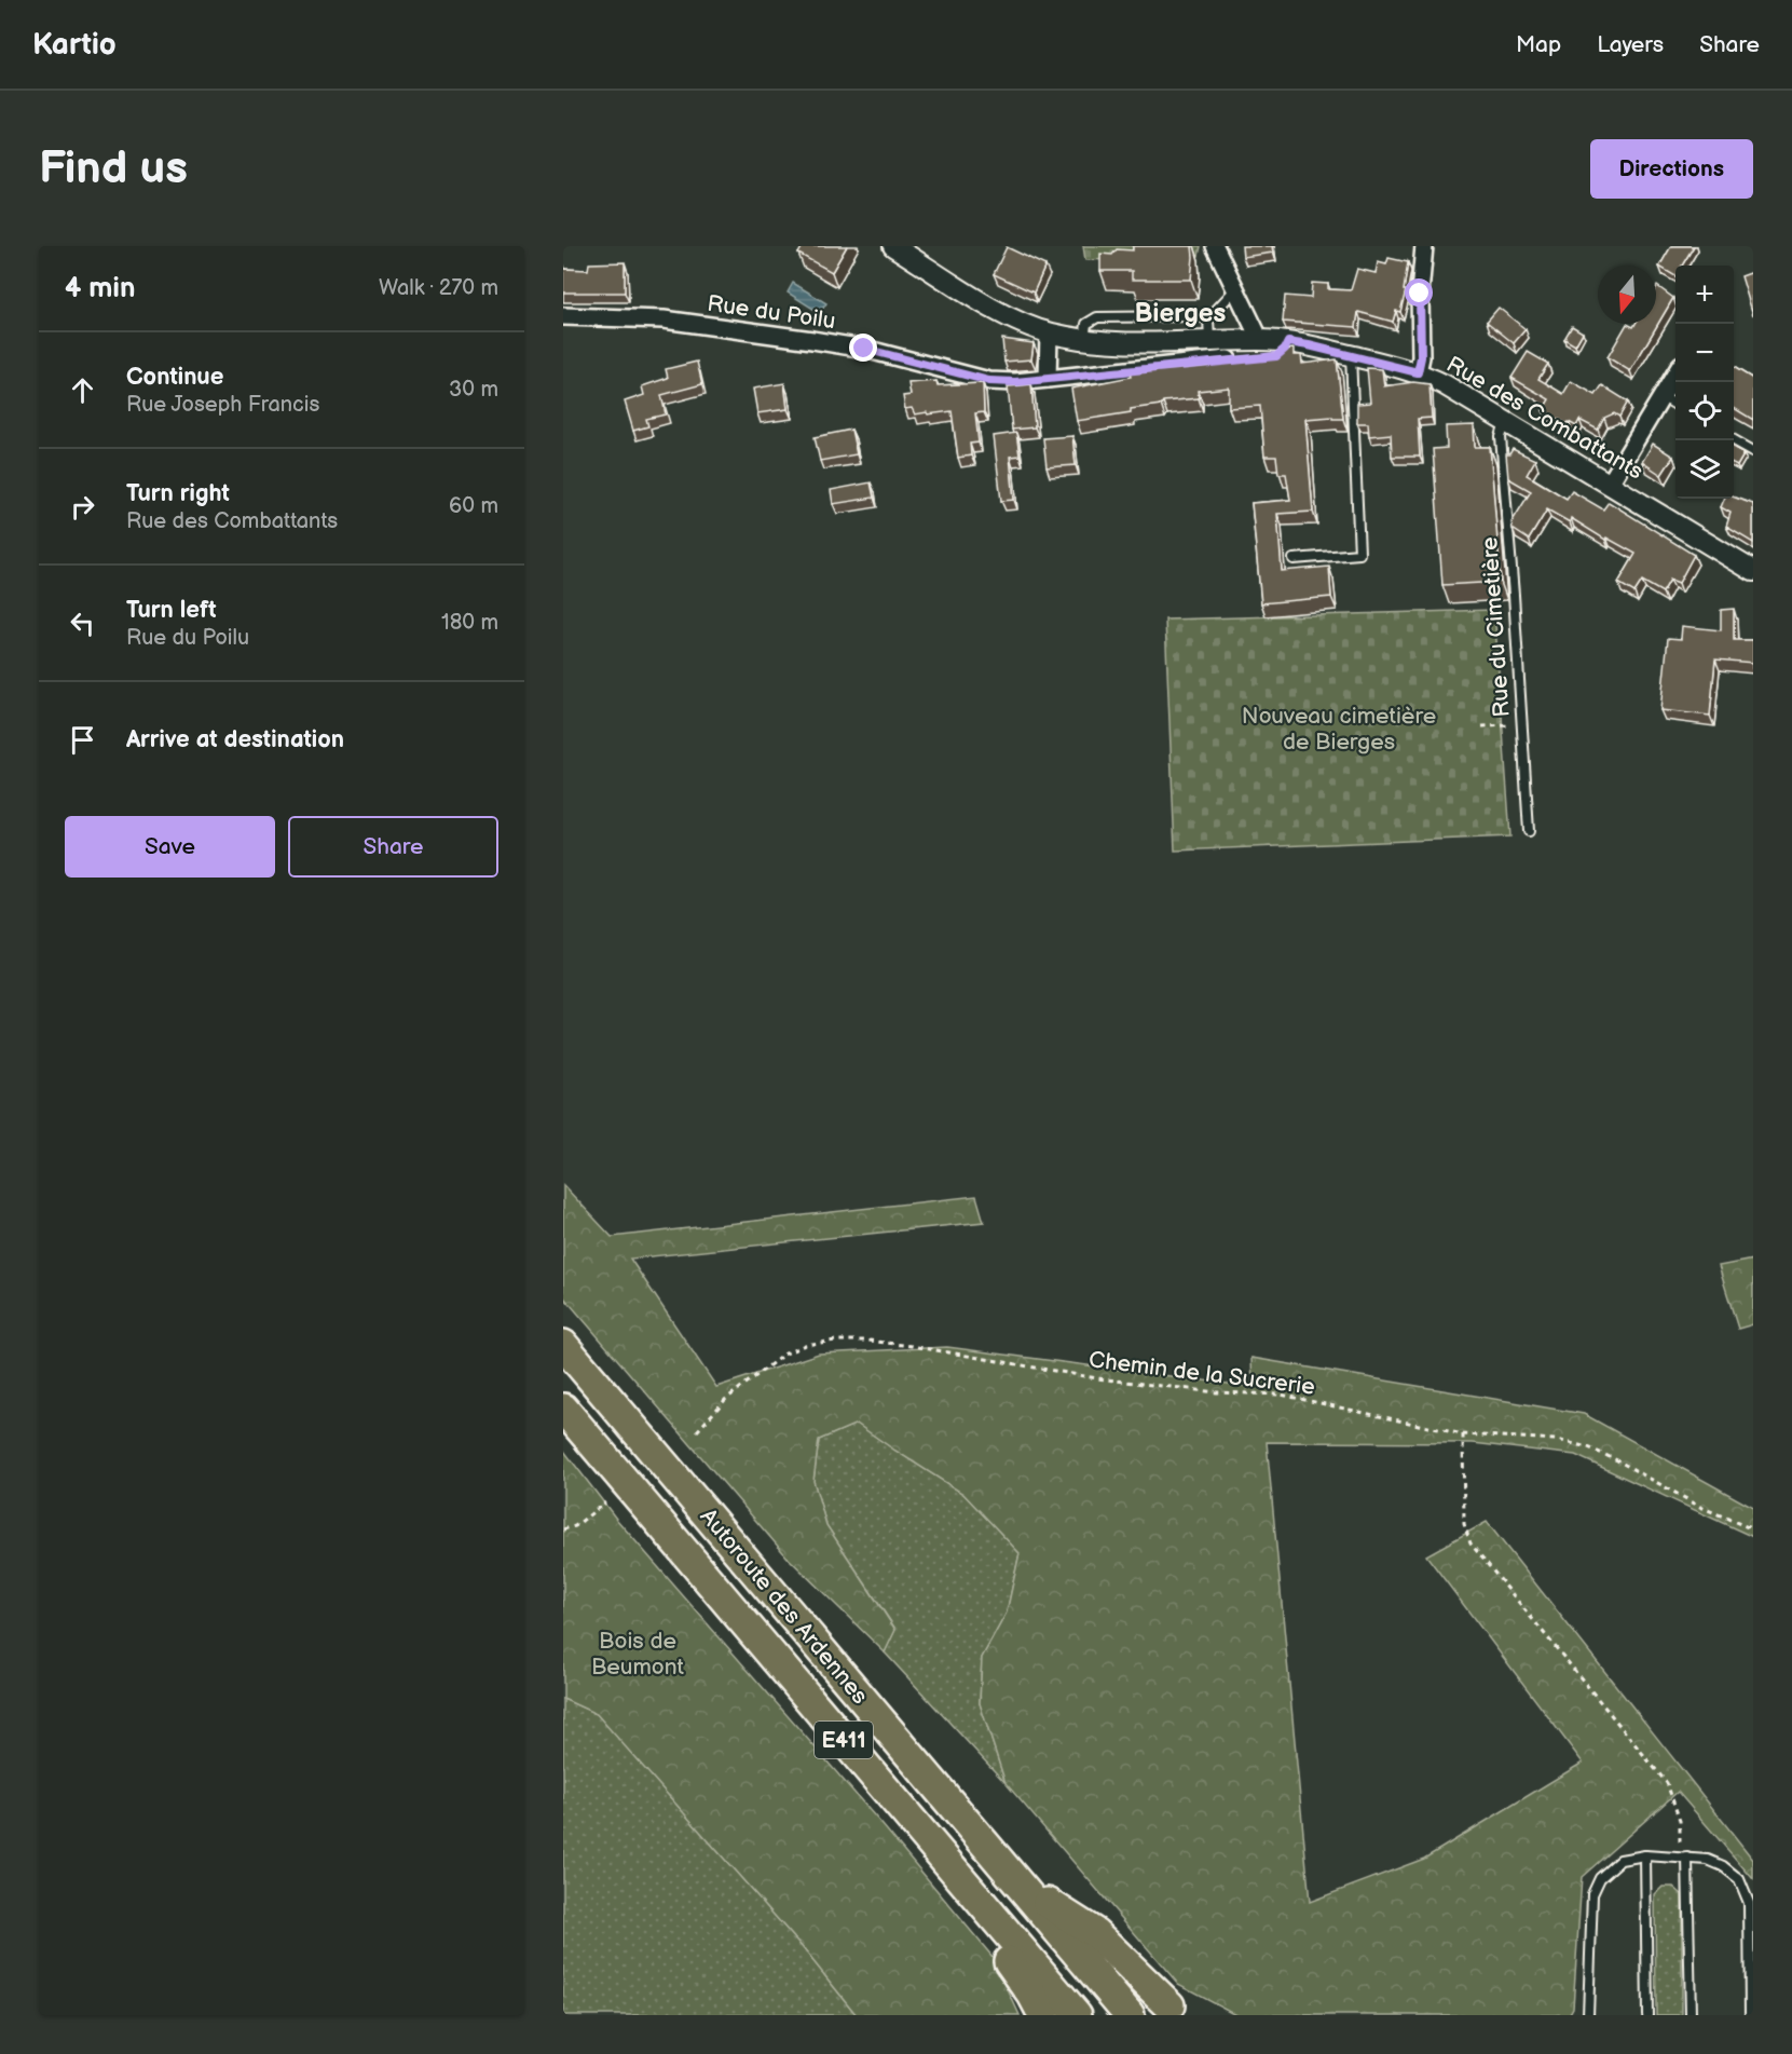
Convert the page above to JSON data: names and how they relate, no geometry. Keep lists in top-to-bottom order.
{
  "streets": {
    "highway": ["Autoroute des Ardennes", "E411"],
    "street": ["Rue du Poilu", "Rue des Combattants"],
    "lane": ["Rue du Cimetière"],
    "path": ["Chemin de la Sucrerie"]
  },
  "crossings": [
    ["Rue des Combattants", "Rue du Cimetière"]
  ],
  "districts": ["Bierges"],
  "parks": ["Nouveau cimetière de Bierges", "Bois de Beumont"],
  "north": "bottom",
  "page": {
    "header": "Kartio",
    "nav": ["Map", "Layers", "Share"],
    "buttons": [
      "Directions",
      ["Save", "Share"]
    ],
    "title": "Find us",
    "heading": ["4 min", "Walk · 270 m"],
    "map_buttons": ["+", "−"],
    "list": [
      ["Continue", "Rue Joseph Francis", "30 m"],
      ["Turn right", "Rue des Combattants", "60 m"],
      ["Turn left", "Rue du Poilu", "180 m"],
      "Arrive at destination"
    ]
  }
}
